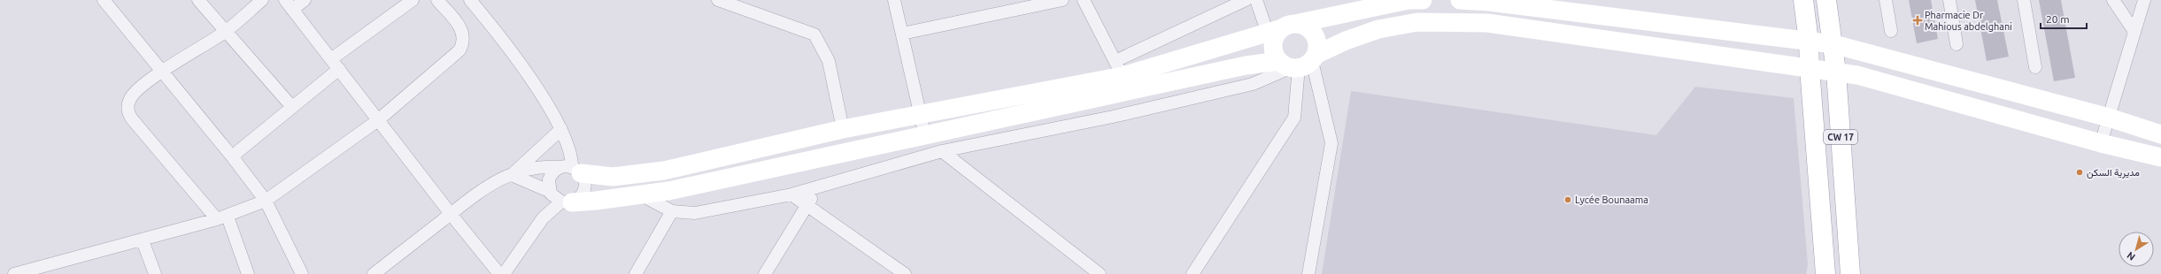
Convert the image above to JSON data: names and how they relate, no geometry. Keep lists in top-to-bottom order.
{
  "streets": {
    "main road": ["CW 17"]
  },
  "places": {
    "health": ["Pharmacie Dr Mahious abdelghani"],
    "other": ["مديرية السكن", "Lycée Bounaama"]
  },
  "scale_bar": "20 m",
  "north": "bottom left"
}
